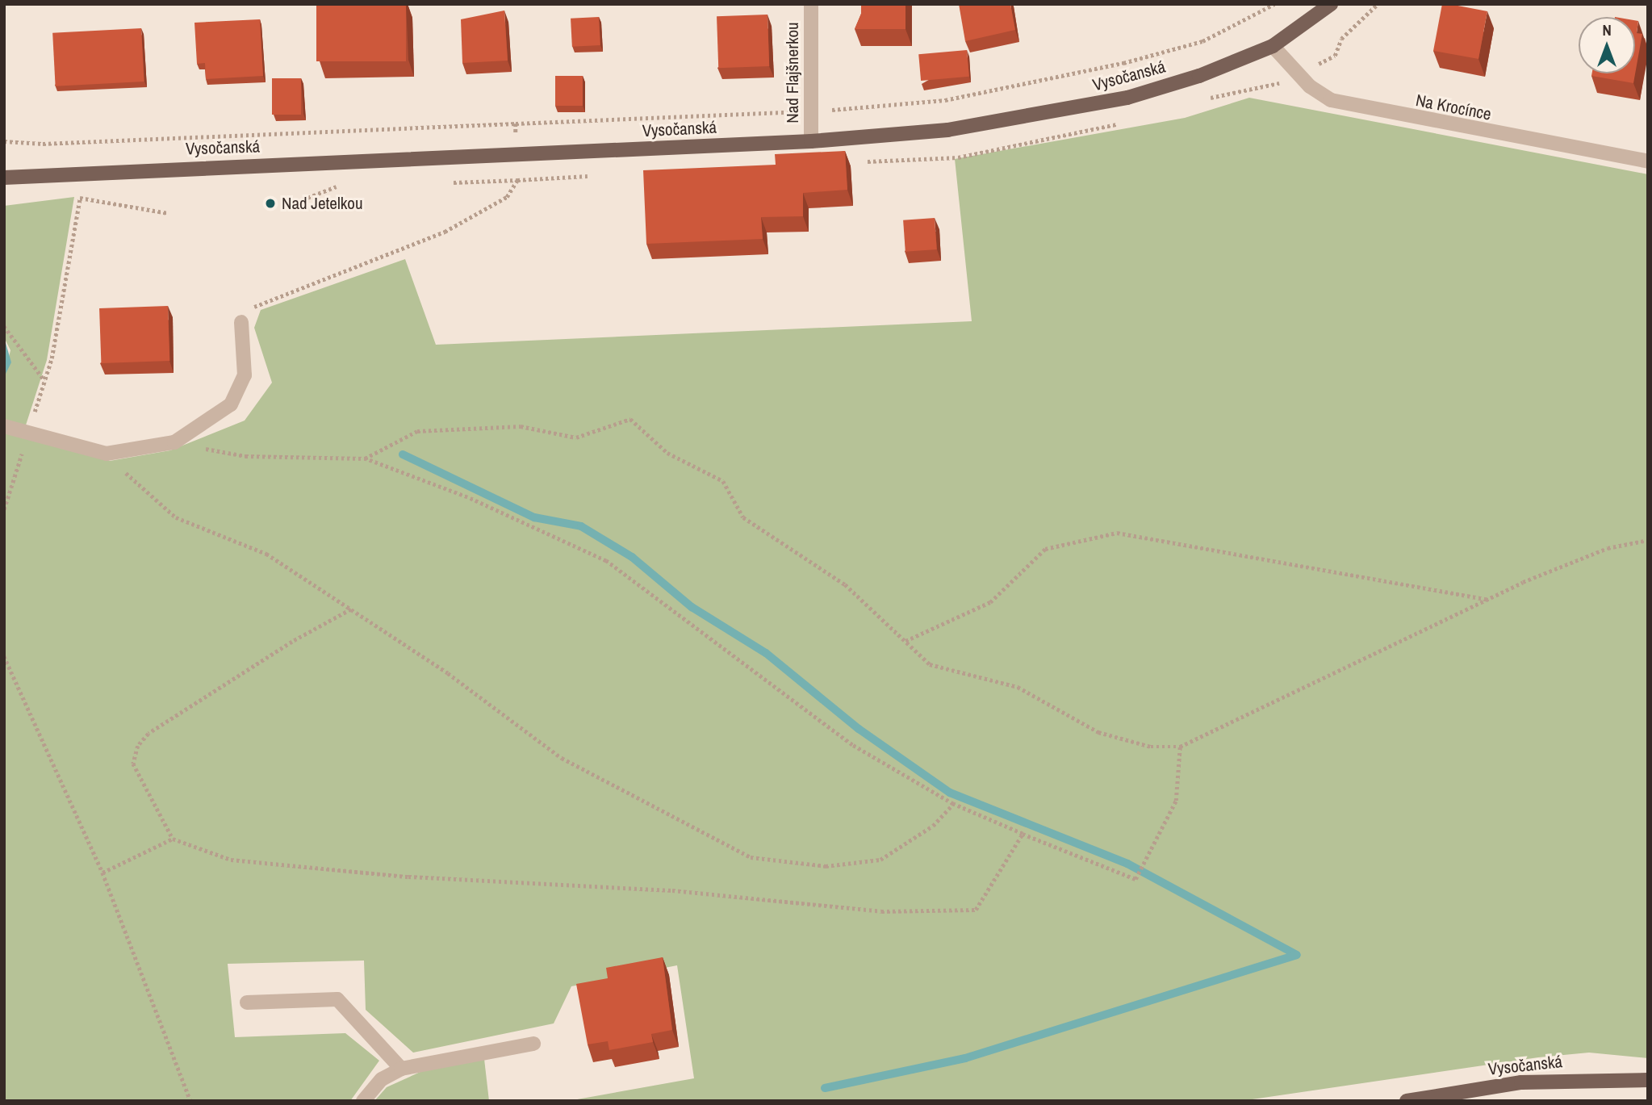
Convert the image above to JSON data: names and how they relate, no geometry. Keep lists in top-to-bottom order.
{
  "streets": {
    "main road": ["Vysočanská"],
    "street": ["Nad Flajšnerkou", "Na Krocínce"]
  },
  "crossings": [
    ["Nad Flajšnerkou", "Vysočanská"],
    ["Vysočanská", "Na Krocínce"]
  ],
  "places": ["Nad Jetelkou"],
  "north": "top"
}
